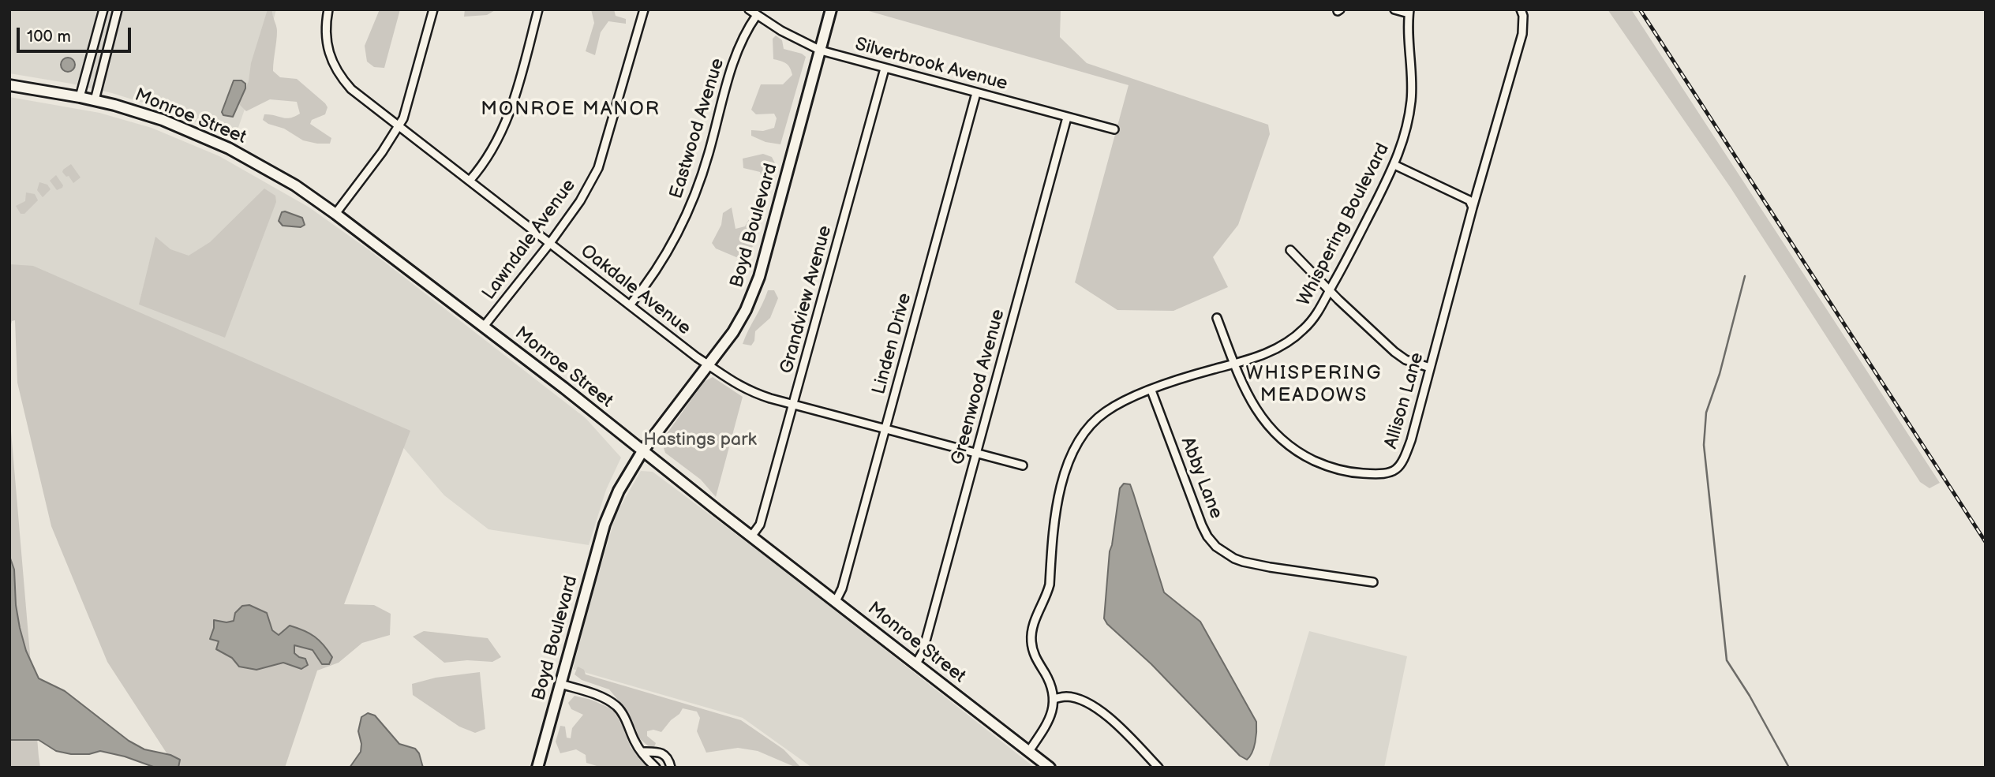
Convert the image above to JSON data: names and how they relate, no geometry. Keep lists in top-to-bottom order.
{
  "streets": {
    "main road": ["Monroe Street", "Boyd Boulevard"],
    "street": [
      "Silverbrook Avenue",
      "Eastwood Avenue",
      "Whispering Boulevard",
      "Lawndale Avenue",
      "Oakdale Avenue",
      "Grandview Avenue",
      "Linden Drive",
      "Greenwood Avenue",
      "Allison Lane",
      "Abby Lane"
    ]
  },
  "crossings": [
    ["Silverbrook Avenue", "Eastwood Avenue"],
    ["Silverbrook Avenue", "Boyd Boulevard"],
    ["Silverbrook Avenue", "Grandview Avenue"],
    ["Silverbrook Avenue", "Linden Drive"],
    ["Silverbrook Avenue", "Greenwood Avenue"],
    ["Monroe Street", "Boyd Boulevard"],
    ["Monroe Street", "Lawndale Avenue"],
    ["Monroe Street", "Grandview Avenue"],
    ["Monroe Street", "Linden Drive"],
    ["Monroe Street", "Greenwood Avenue"],
    ["Eastwood Avenue", "Oakdale Avenue"],
    ["Whispering Boulevard", "Allison Lane"],
    ["Whispering Boulevard", "Abby Lane"],
    ["Boyd Boulevard", "Oakdale Avenue"],
    ["Lawndale Avenue", "Oakdale Avenue"],
    ["Oakdale Avenue", "Grandview Avenue"],
    ["Oakdale Avenue", "Linden Drive"],
    ["Oakdale Avenue", "Greenwood Avenue"]
  ],
  "districts": ["MONROE MANOR", "WHISPERING MEADOWS"],
  "parks": ["Hastings park"],
  "scale_bar": "100 m"
}
